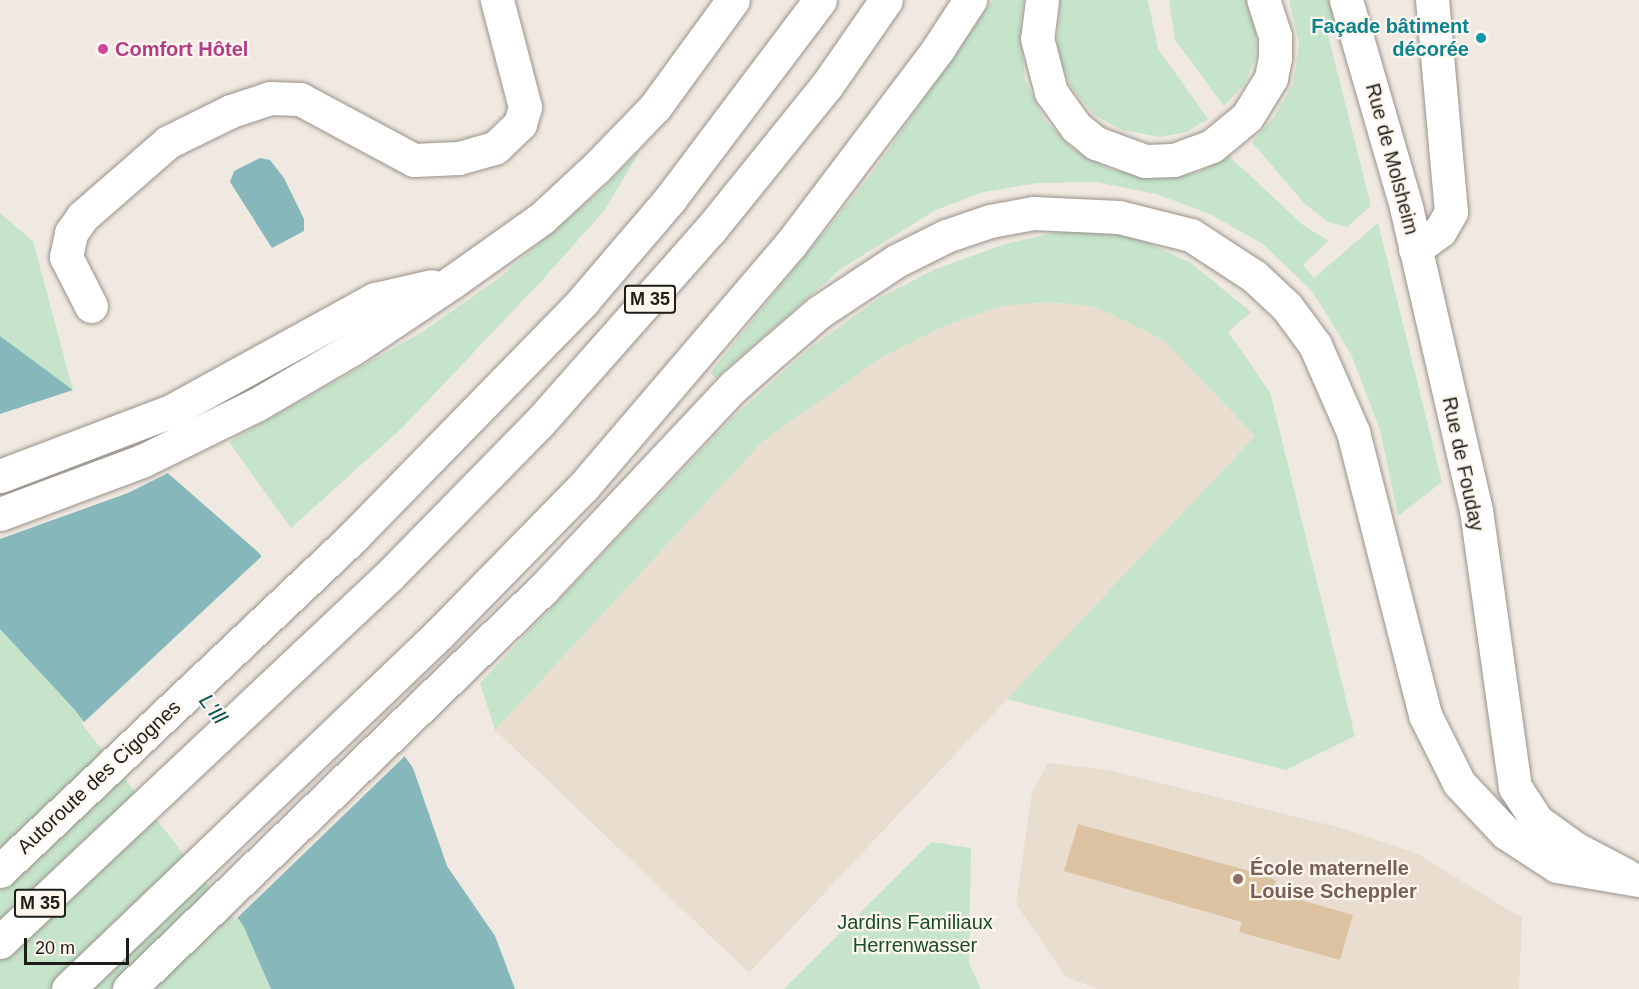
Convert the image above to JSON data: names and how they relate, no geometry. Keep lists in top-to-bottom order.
{
  "streets": {
    "main road": [
      "Rue de Molsheim",
      "M 35",
      "Rue de Fouday",
      "Autoroute des Cigognes"
    ]
  },
  "crossings": [
    ["Rue de Molsheim", "Rue de Fouday"]
  ],
  "water": ["L'Ill"],
  "parks": ["Jardins Familiaux Herrenwasser"],
  "places": ["Façade bâtiment décorée", "Comfort Hôtel", "École maternelle Louise Scheppler"],
  "scale_bar": "20 m"
}
